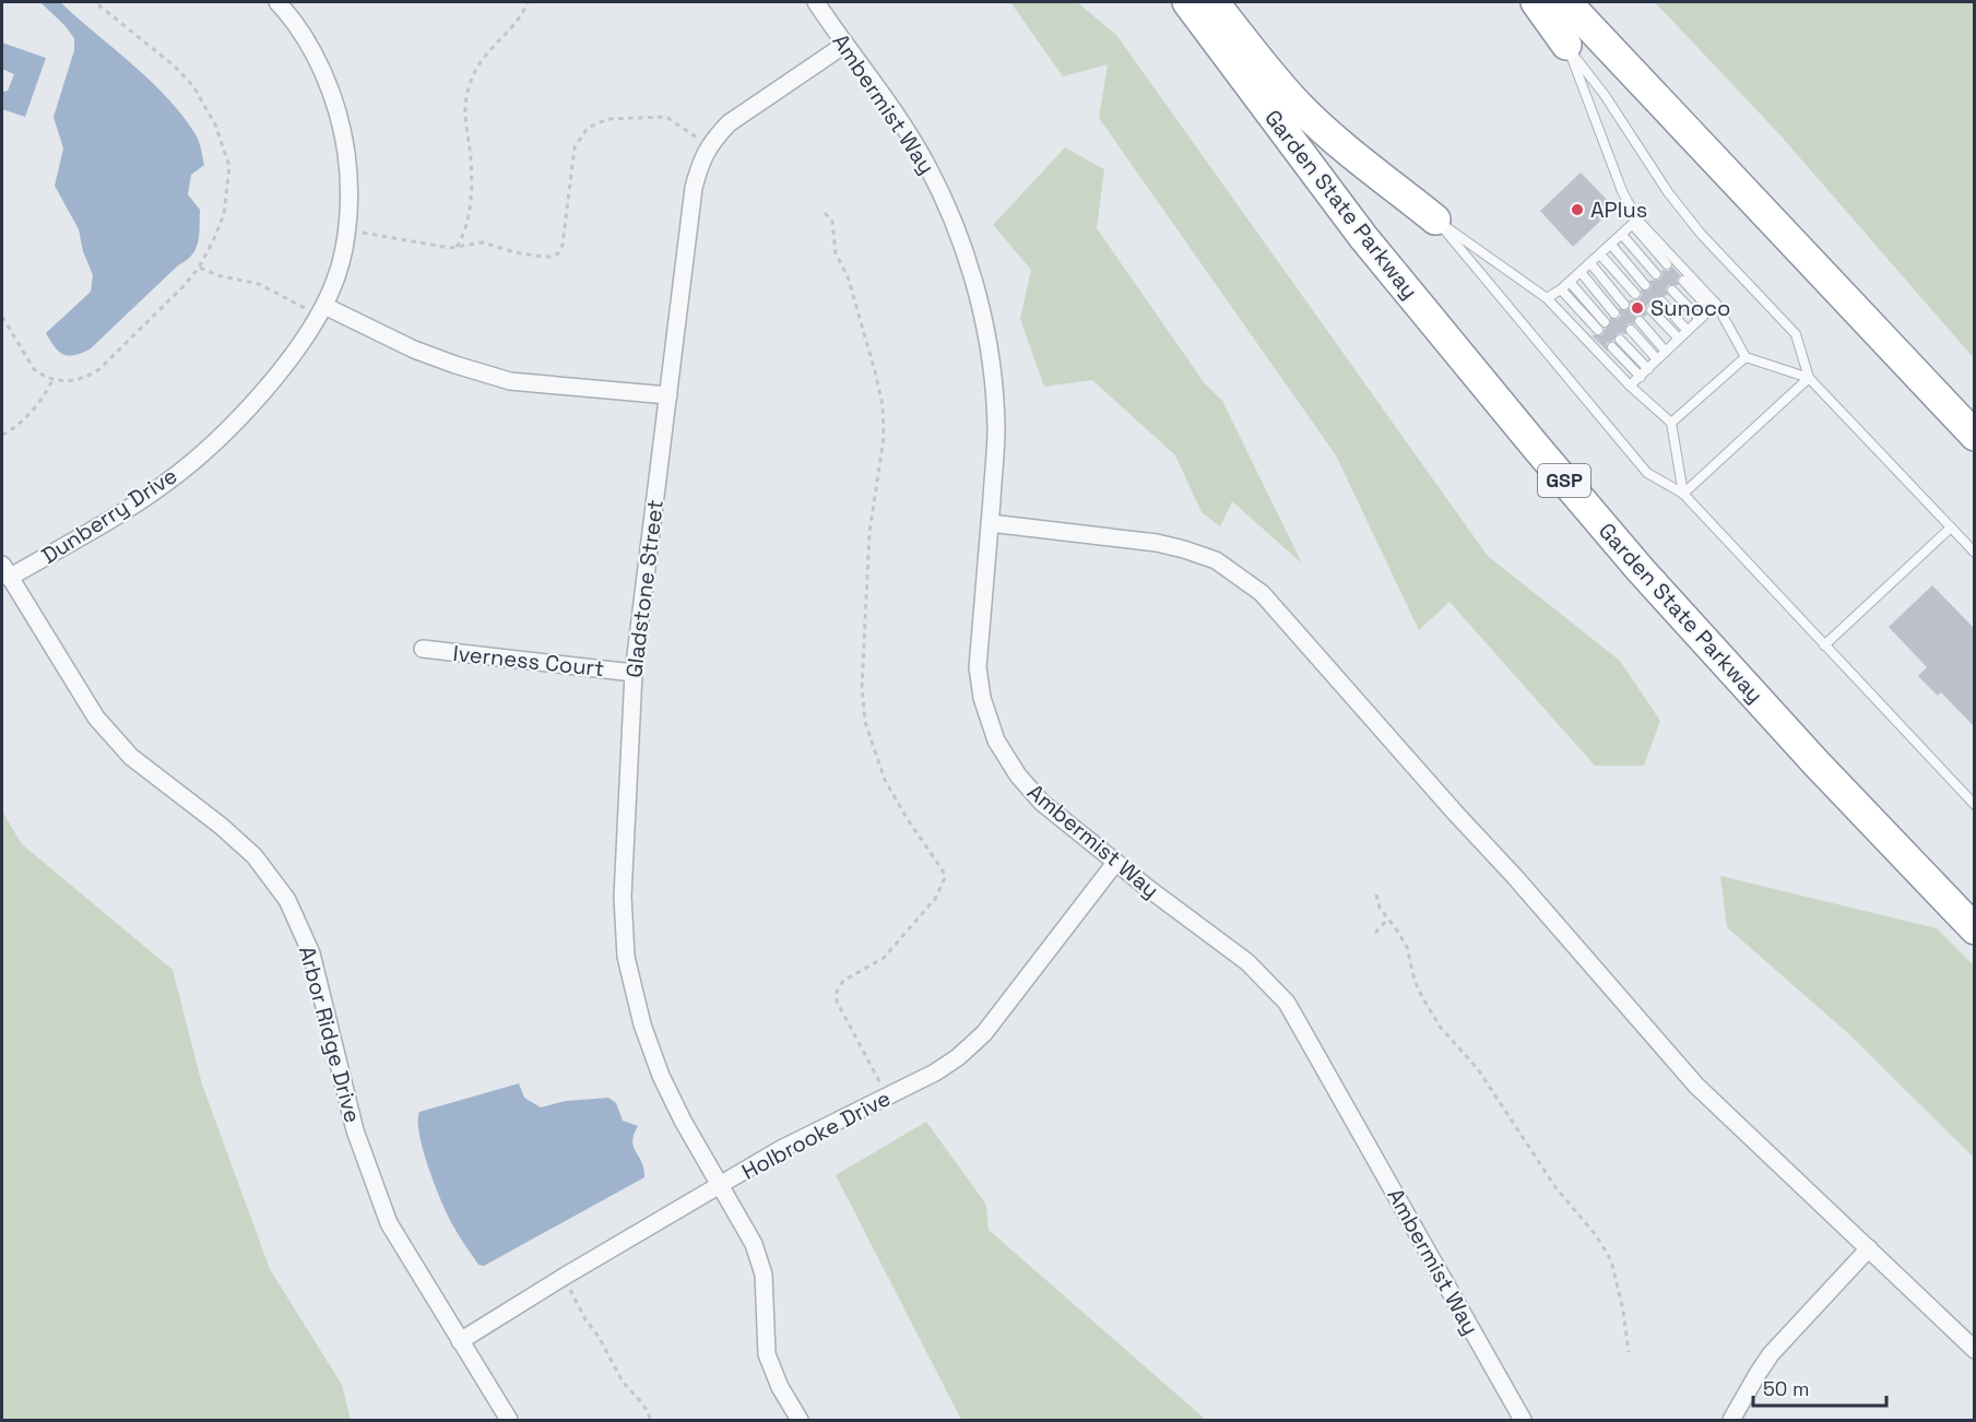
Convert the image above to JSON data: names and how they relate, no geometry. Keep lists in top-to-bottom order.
{
  "streets": {
    "highway": ["Garden State Parkway", "GSP"],
    "street": [
      "Ambermist Way",
      "Dunberry Drive",
      "Gladstone Street",
      "Iverness Court",
      "Arbor Ridge Drive",
      "Holbrooke Drive"
    ]
  },
  "crossings": [
    ["Ambermist Way", "Gladstone Street"],
    ["Ambermist Way", "Holbrooke Drive"],
    ["Dunberry Drive", "Arbor Ridge Drive"],
    ["Gladstone Street", "Iverness Court"],
    ["Gladstone Street", "Holbrooke Drive"],
    ["Arbor Ridge Drive", "Holbrooke Drive"]
  ],
  "places": ["APlus", "Sunoco"],
  "scale_bar": "50 m"
}
